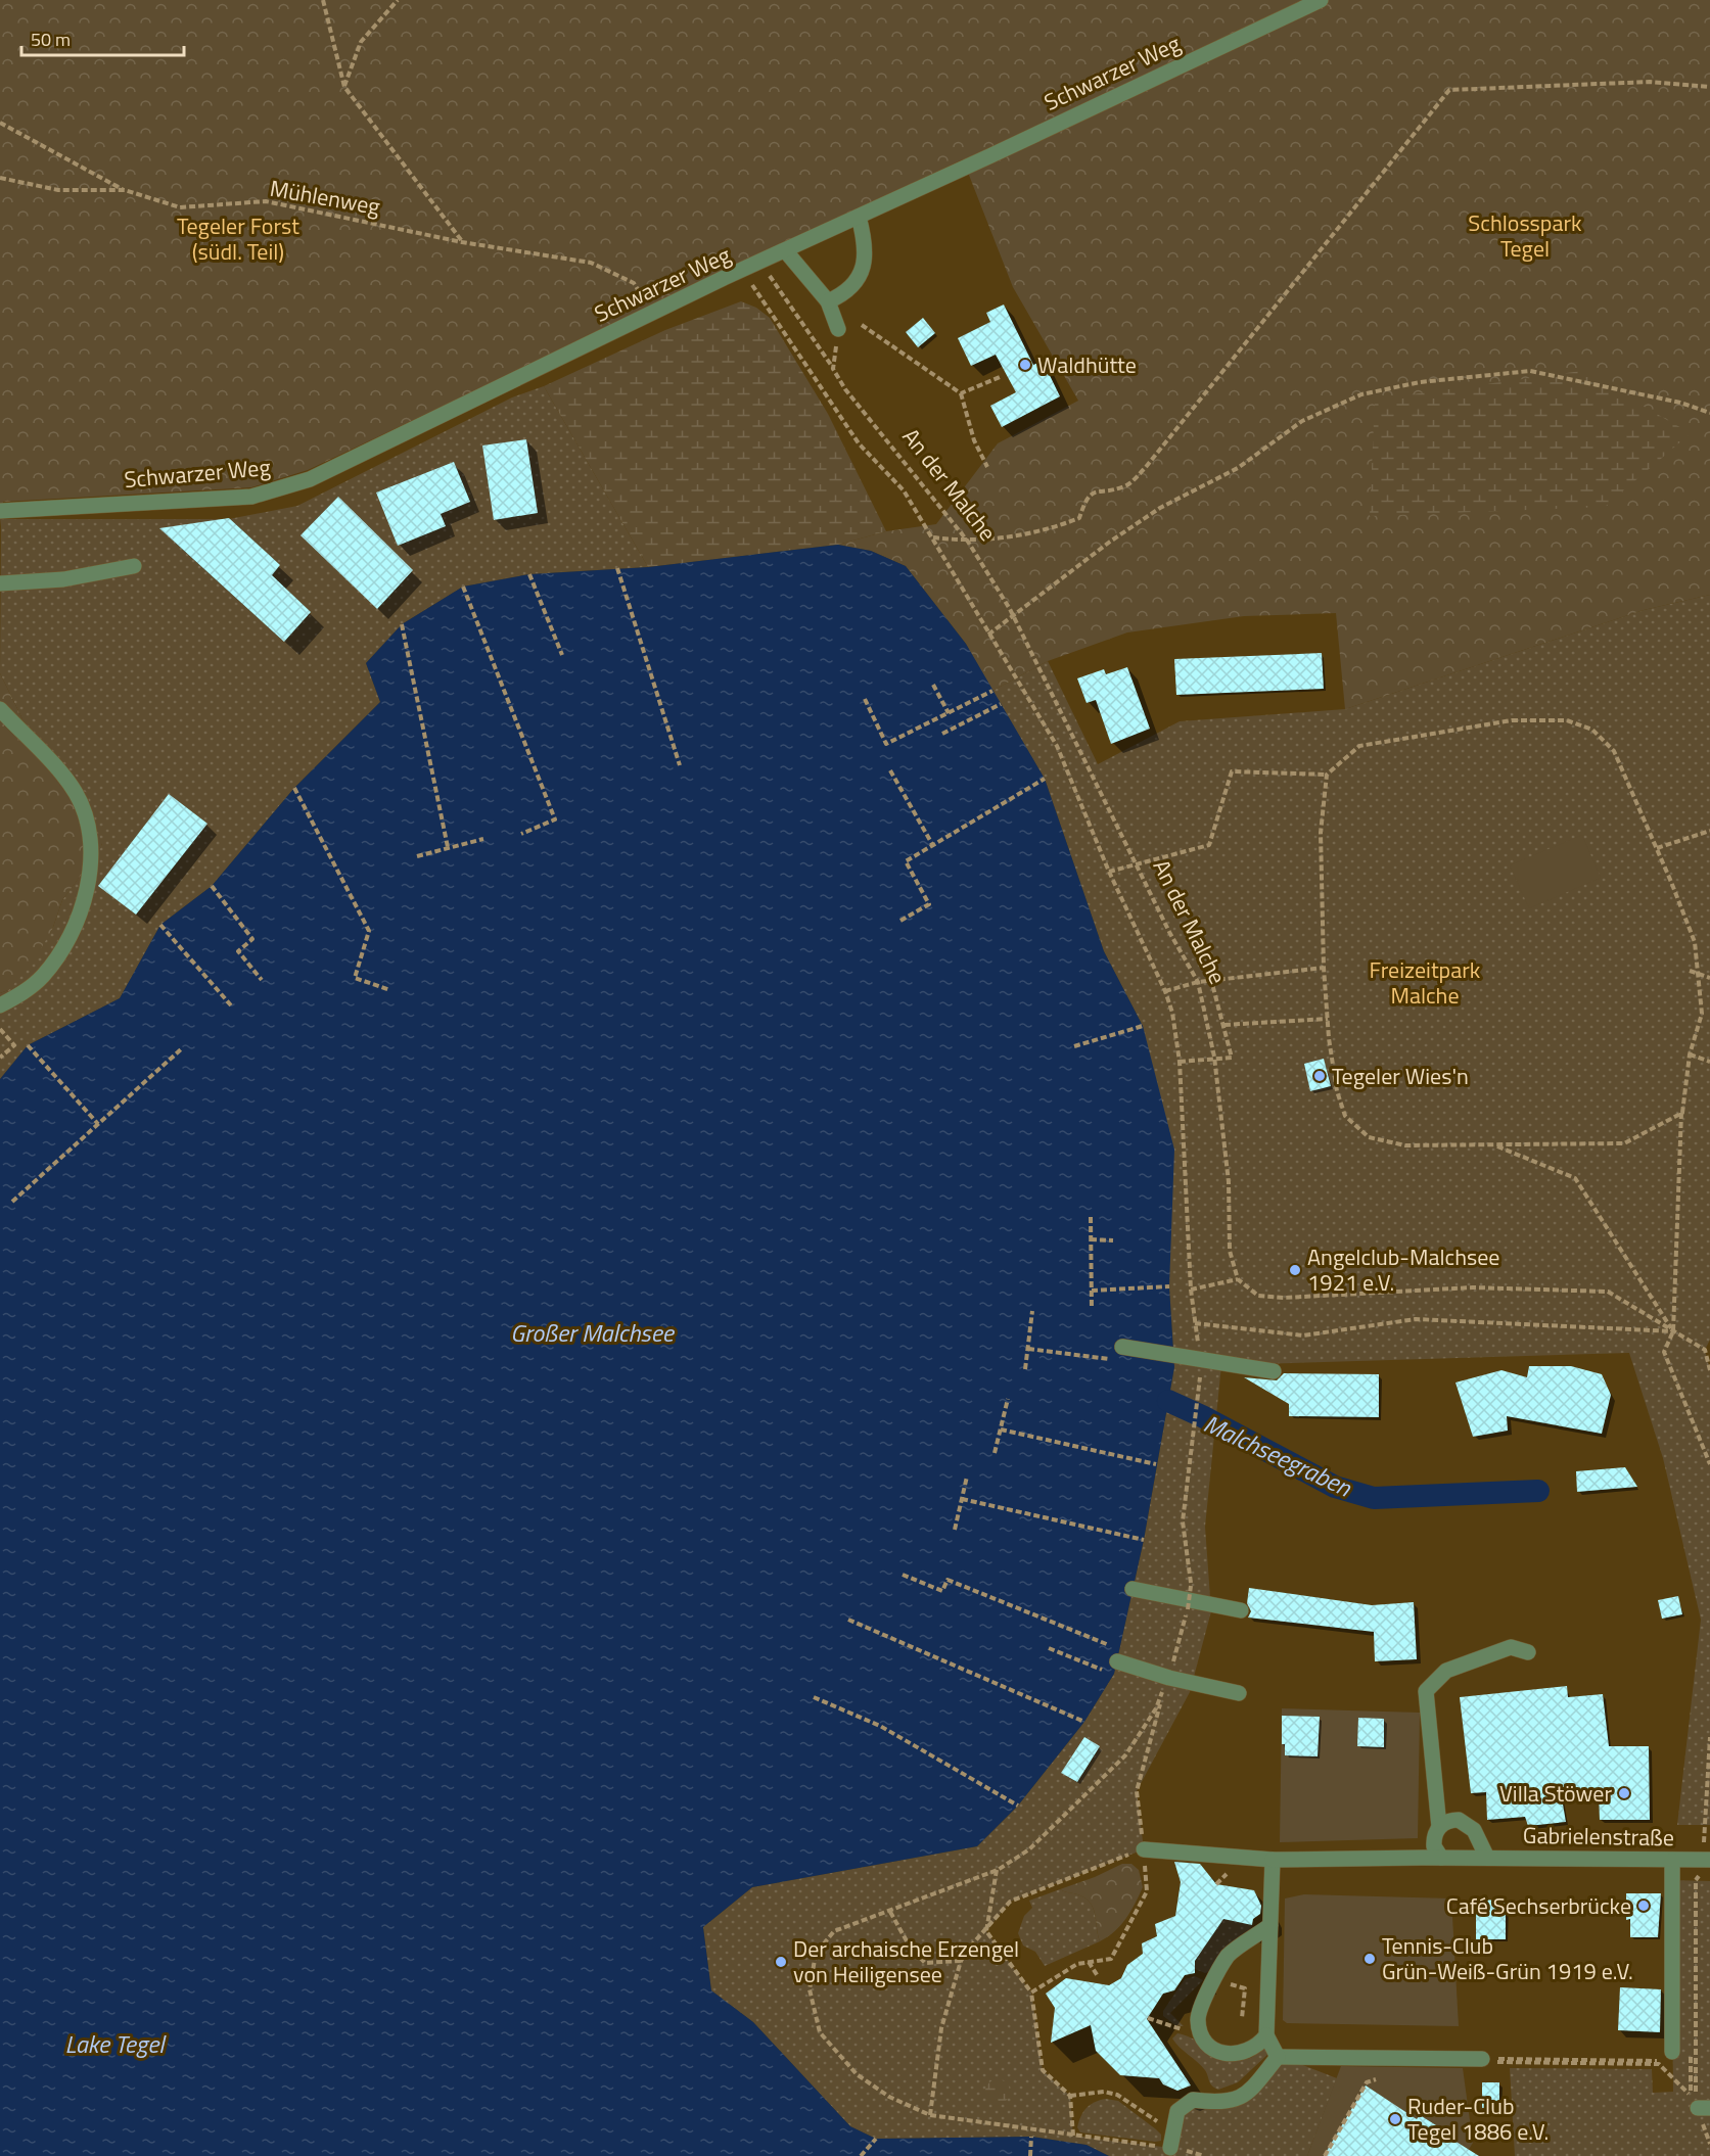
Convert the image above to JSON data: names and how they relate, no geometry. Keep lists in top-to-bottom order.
{
  "streets": {
    "street": ["Schwarzer Weg", "Gabrielenstraße"],
    "path": ["Mühlenweg", "An der Malche"]
  },
  "crossings": [
    ["Schwarzer Weg", "An der Malche"]
  ],
  "water": ["Großer Malchsee", "Malchseegraben", "Lake Tegel"],
  "parks": ["Schlosspark Tegel", "Tegeler Forst (südl. Teil)", "Freizeitpark Malche"],
  "places": [
    "Waldhütte",
    "Tegeler Wies'n",
    "Angelclub-Malchsee 1921 e.V.",
    "Villa Stöwer",
    "Café Sechserbrücke",
    "Tennis-Club Grün-Weiß-Grün 1919 e.V.",
    "Der archaische Erzengel von Heiligensee",
    "Ruder-Club Tegel 1886 e.V."
  ],
  "scale_bar": "50 m"
}
